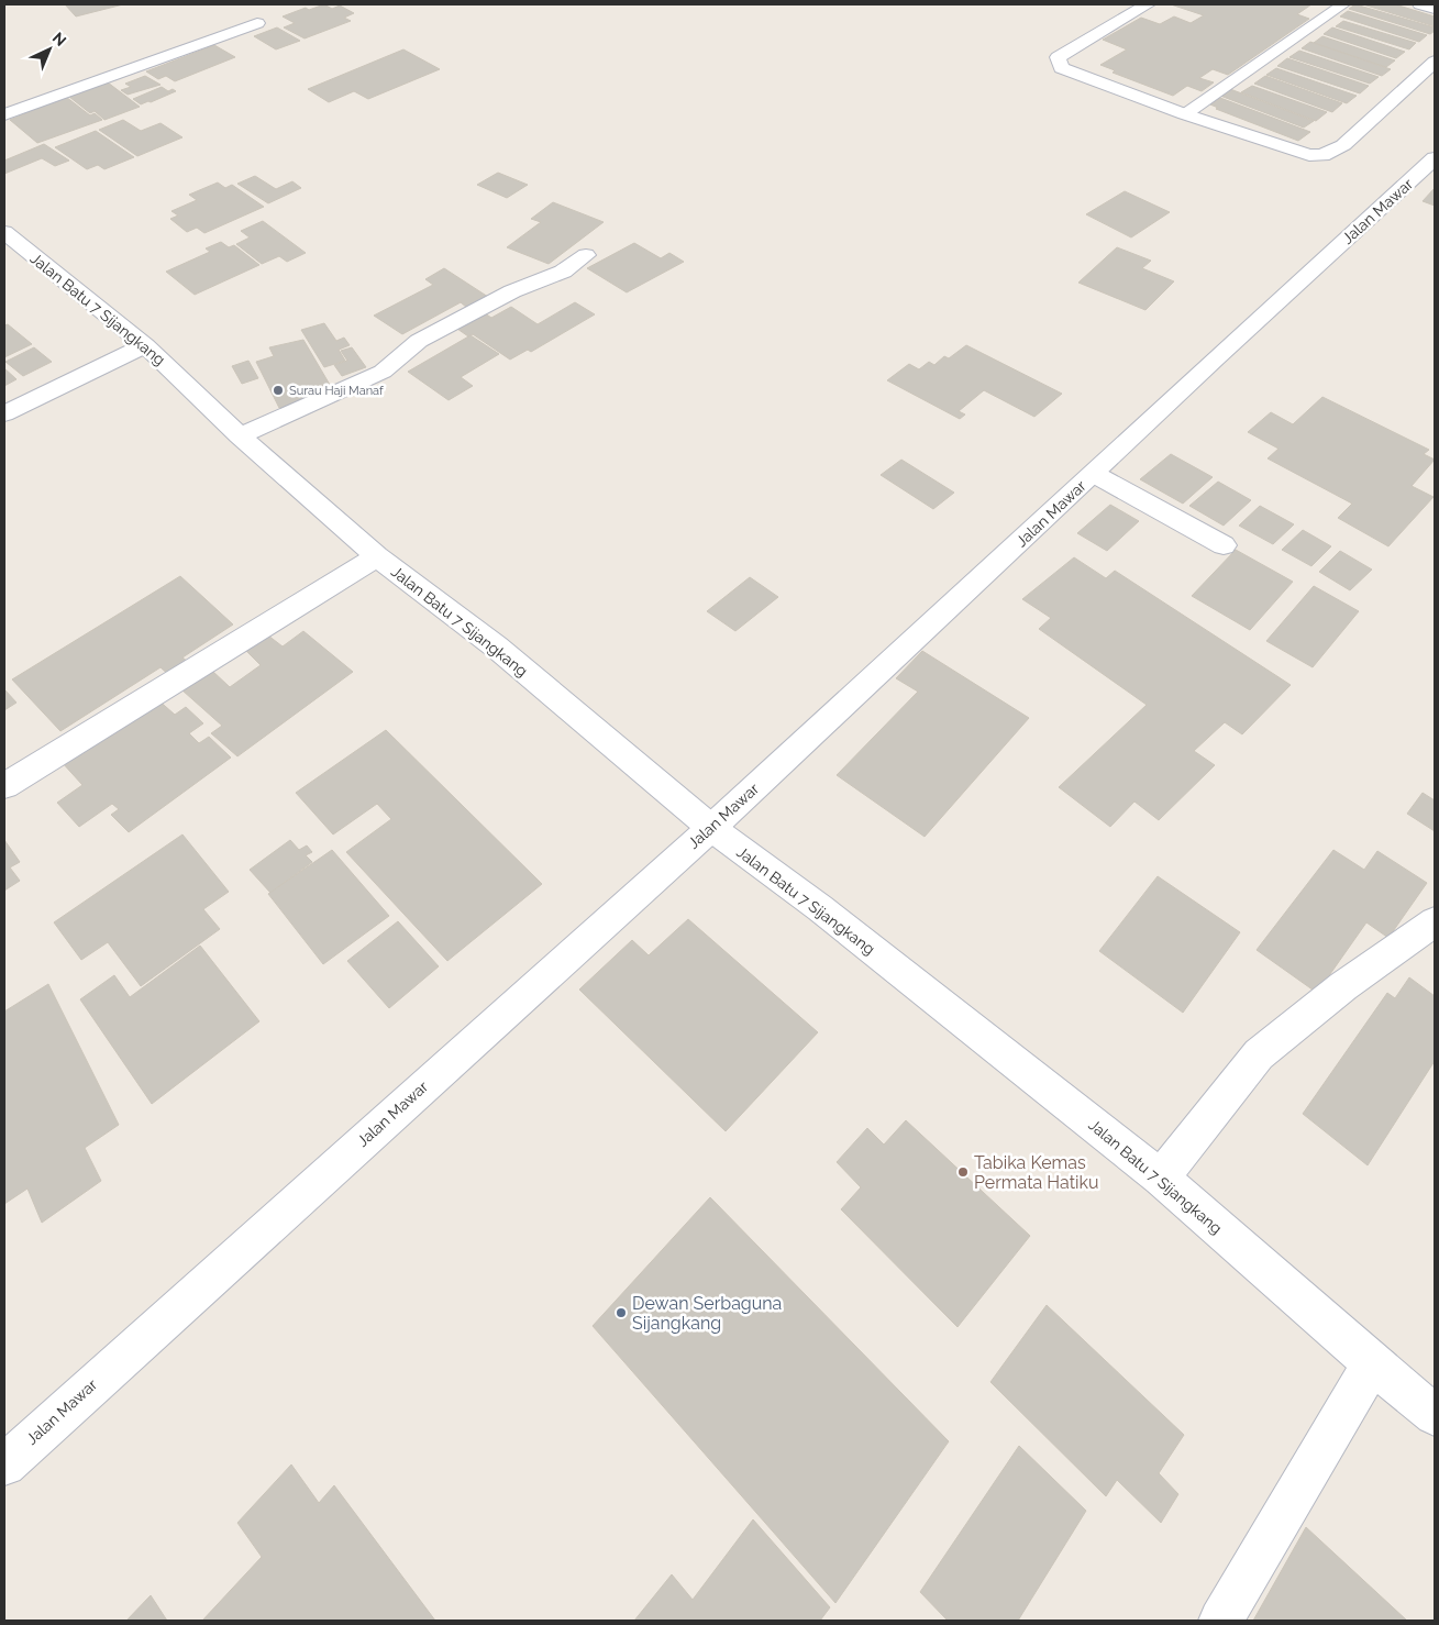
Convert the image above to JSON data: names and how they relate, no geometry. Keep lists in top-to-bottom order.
{
  "streets": {
    "street": ["Jalan Mawar", "Jalan Batu 7 Sijangkang"]
  },
  "crossings": [
    ["Jalan Mawar", "Jalan Batu 7 Sijangkang"]
  ],
  "places": ["Surau Haji Manaf", "Tabika Kemas Permata Hatiku", "Dewan Serbaguna Sijangkang"],
  "north": "top right"
}
